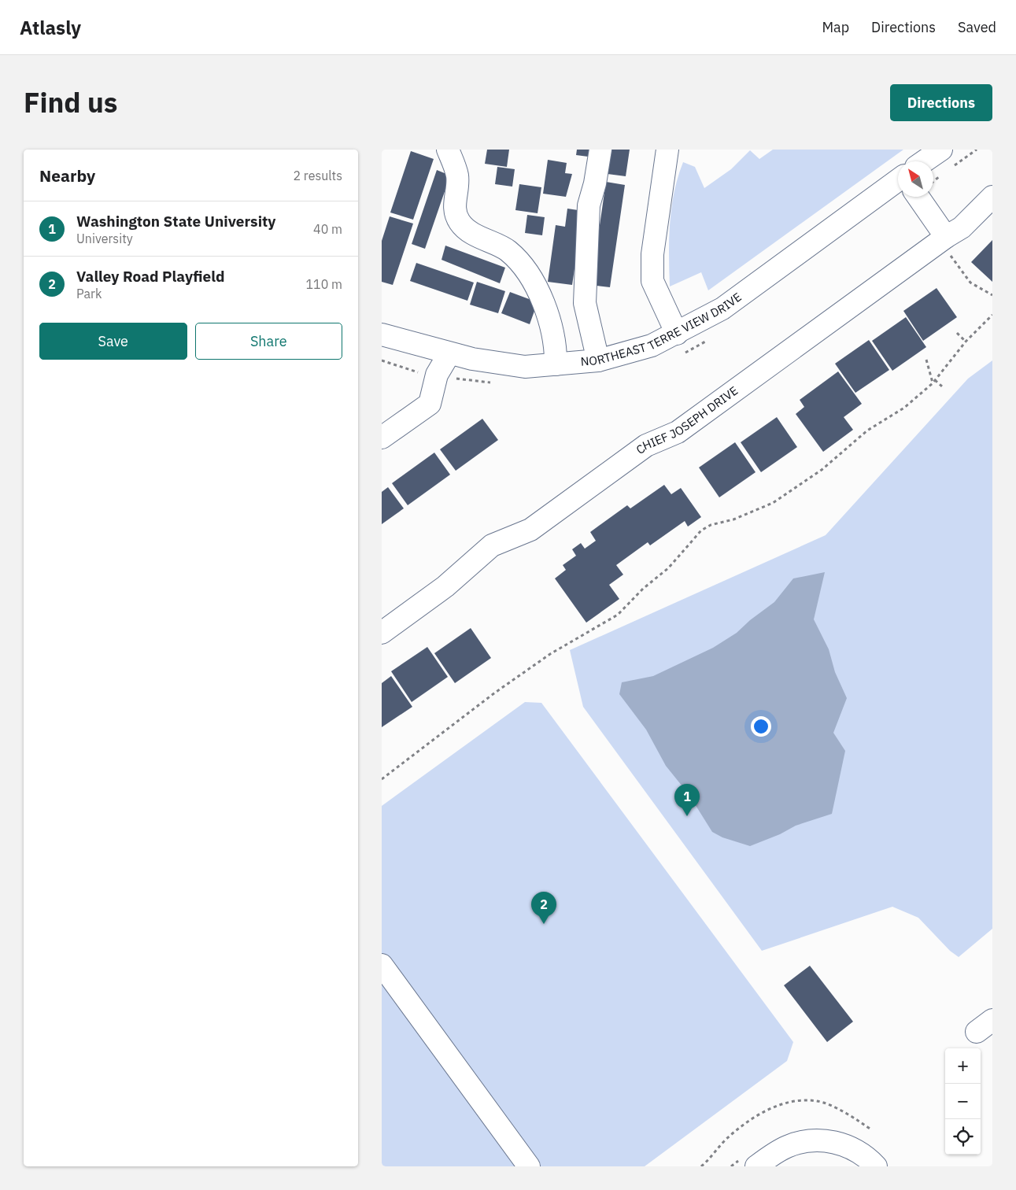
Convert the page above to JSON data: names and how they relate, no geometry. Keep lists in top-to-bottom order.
{
  "streets": {
    "main road": ["NORTHEAST TERRE VIEW DRIVE", "CHIEF JOSEPH DRIVE"]
  },
  "north": "top left",
  "page": {
    "header": "Atlasly",
    "nav": ["Map", "Directions", "Saved"],
    "title": "Find us",
    "buttons": [
      "Directions",
      ["Save", "Share"]
    ],
    "heading": ["Nearby", "2 results"],
    "list": [
      {
        "mark": "1",
        "name": "Washington State University",
        "note": "University",
        "value": "40 m"
      },
      {
        "mark": "2",
        "name": "Valley Road Playfield",
        "note": "Park",
        "value": "110 m"
      }
    ],
    "pins": ["1", "2"],
    "map_buttons": ["+", "−"]
  }
}
